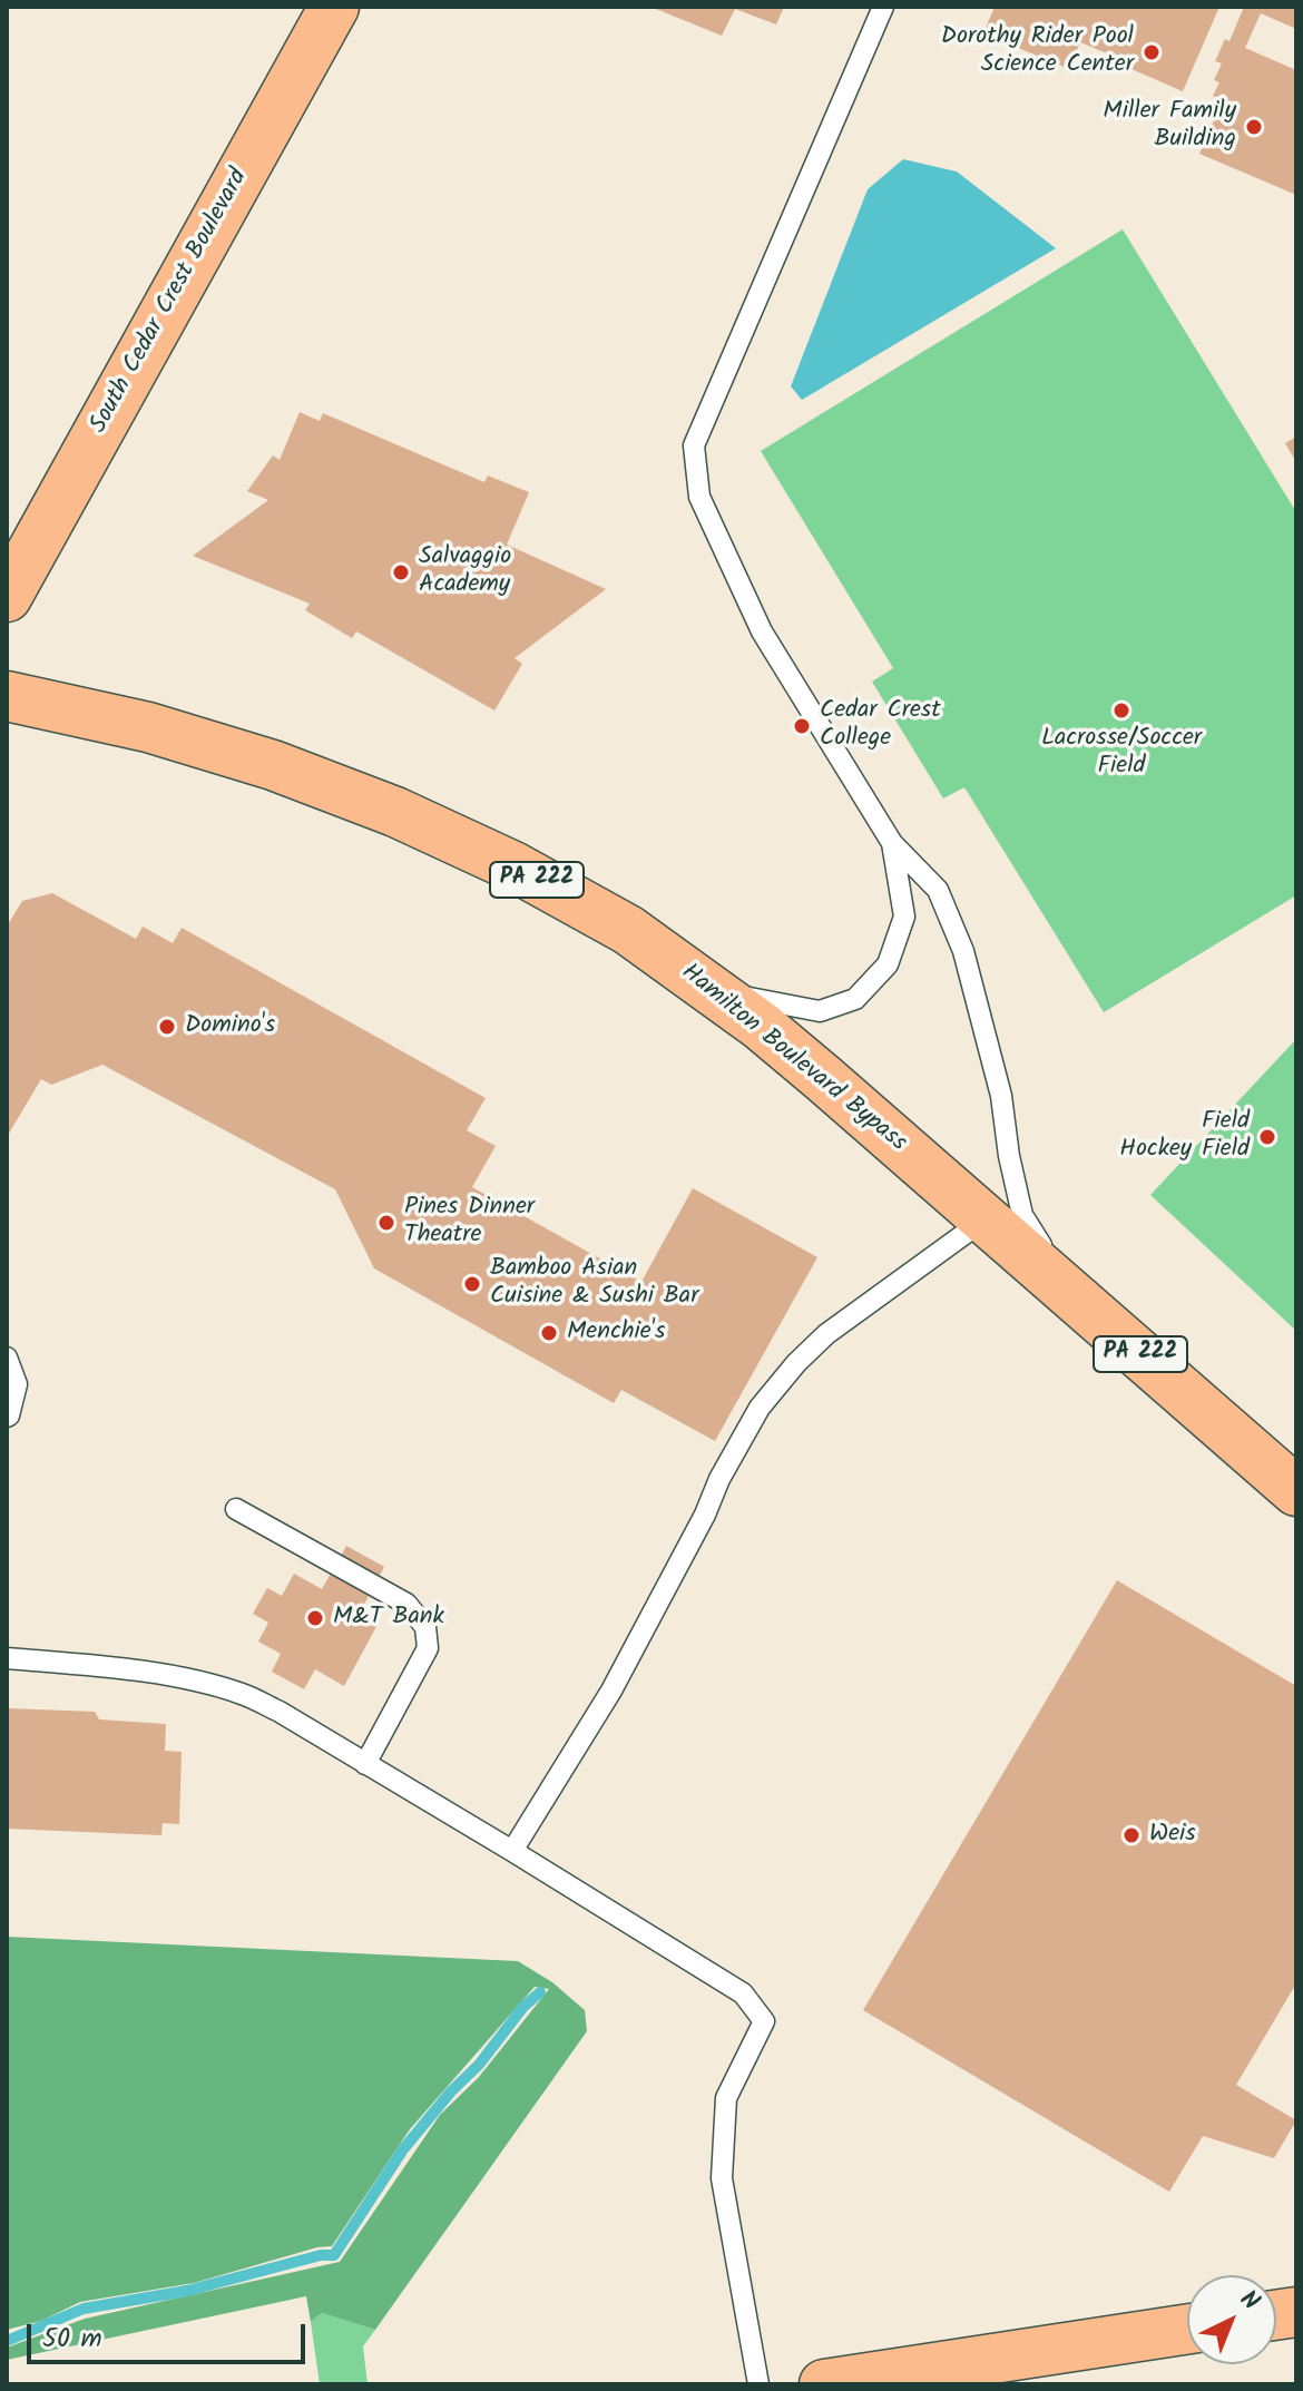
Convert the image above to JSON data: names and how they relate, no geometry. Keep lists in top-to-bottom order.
{
  "streets": {
    "main road": ["South Cedar Crest Boulevard", "PA 222", "Hamilton Boulevard Bypass"]
  },
  "places": [
    "Dorothy Rider Pool Science Center",
    "Miller Family Building",
    "Salvaggio Academy",
    "Lacrosse/Soccer Field",
    "Cedar Crest College",
    "Domino's",
    "Field Hockey Field",
    "Pines Dinner Theatre",
    "Bamboo Asian Cuisine & Sushi Bar",
    "Menchie's",
    "M&T Bank",
    "Weis"
  ],
  "scale_bar": "50 m",
  "north": "top right"
}
